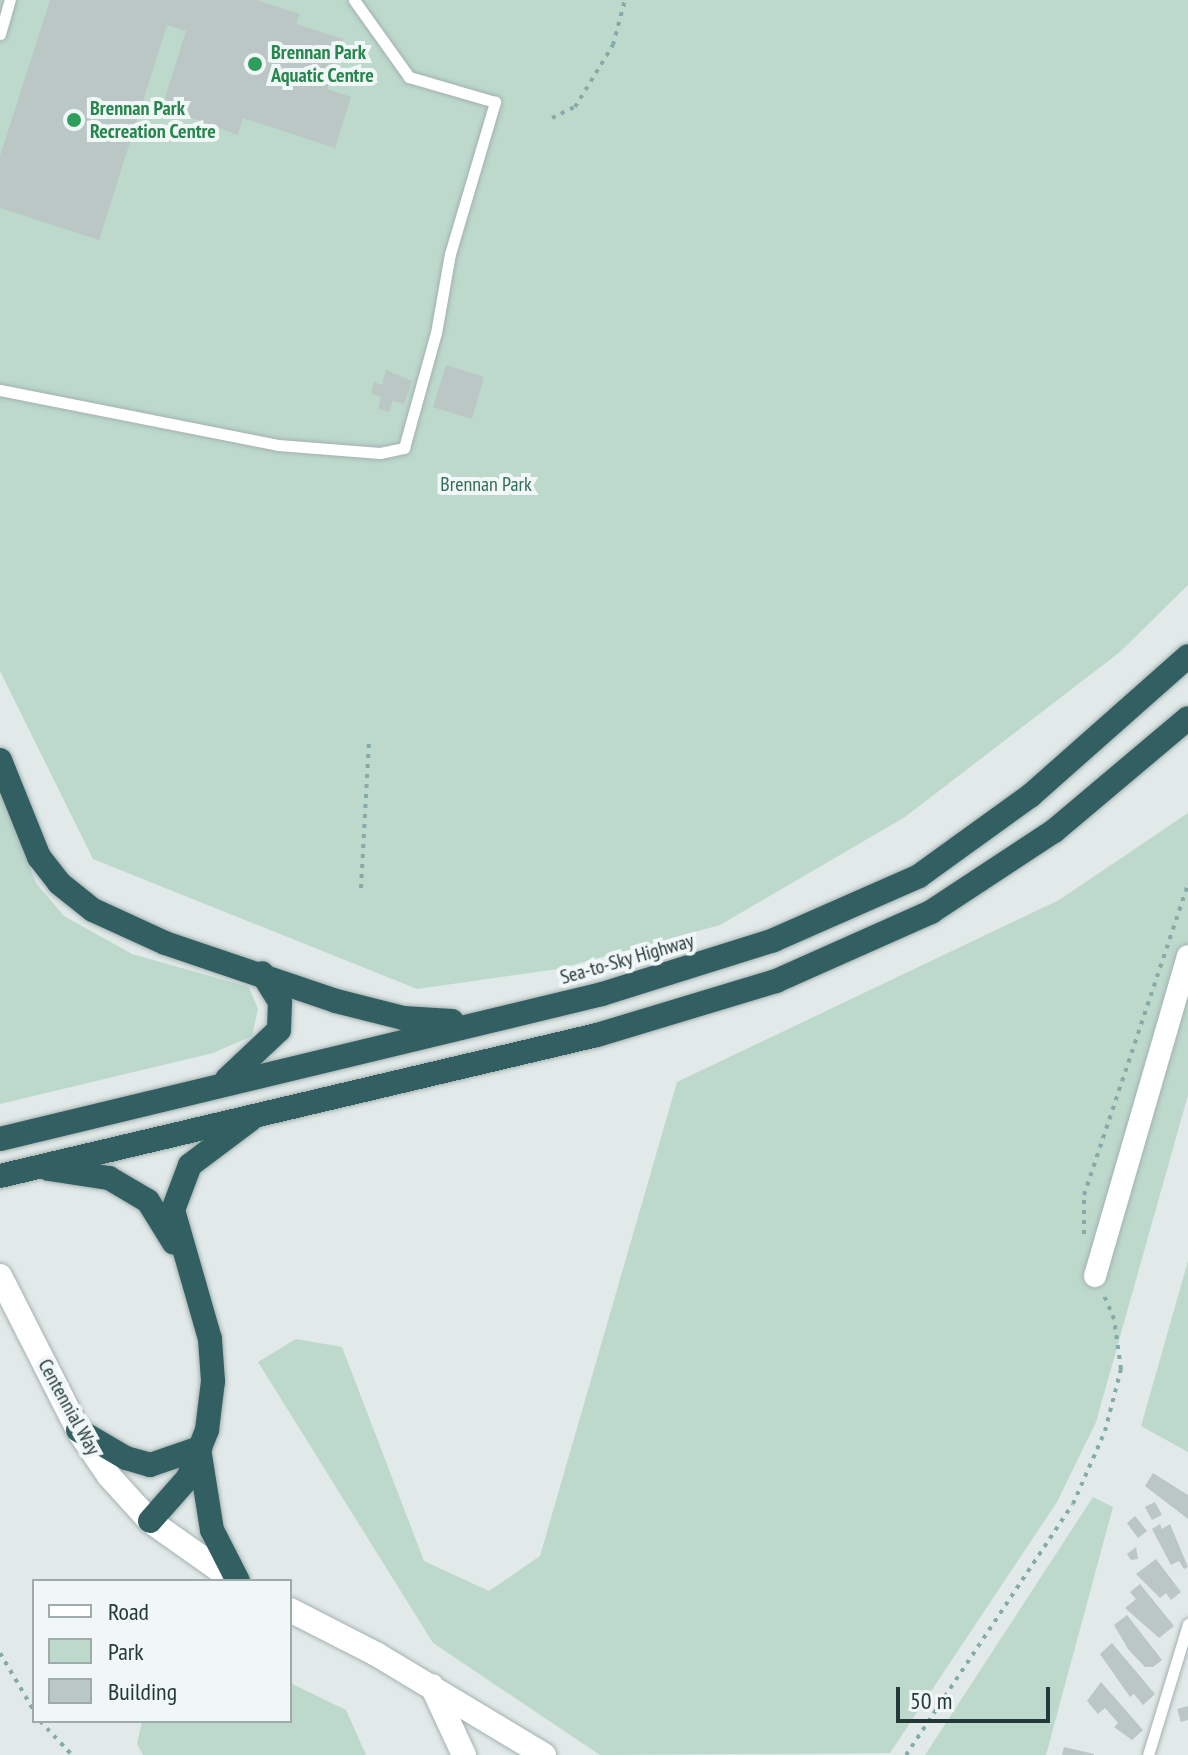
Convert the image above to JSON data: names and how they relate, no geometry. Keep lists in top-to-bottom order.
{
  "streets": {
    "highway": ["Sea-to-Sky Highway"],
    "street": ["Centennial Way"]
  },
  "parks": ["Brennan Park"],
  "places": ["Brennan Park Aquatic Centre", "Brennan Park Recreation Centre"],
  "legend": ["Road", "Park", "Building"],
  "scale_bar": "50 m"
}
